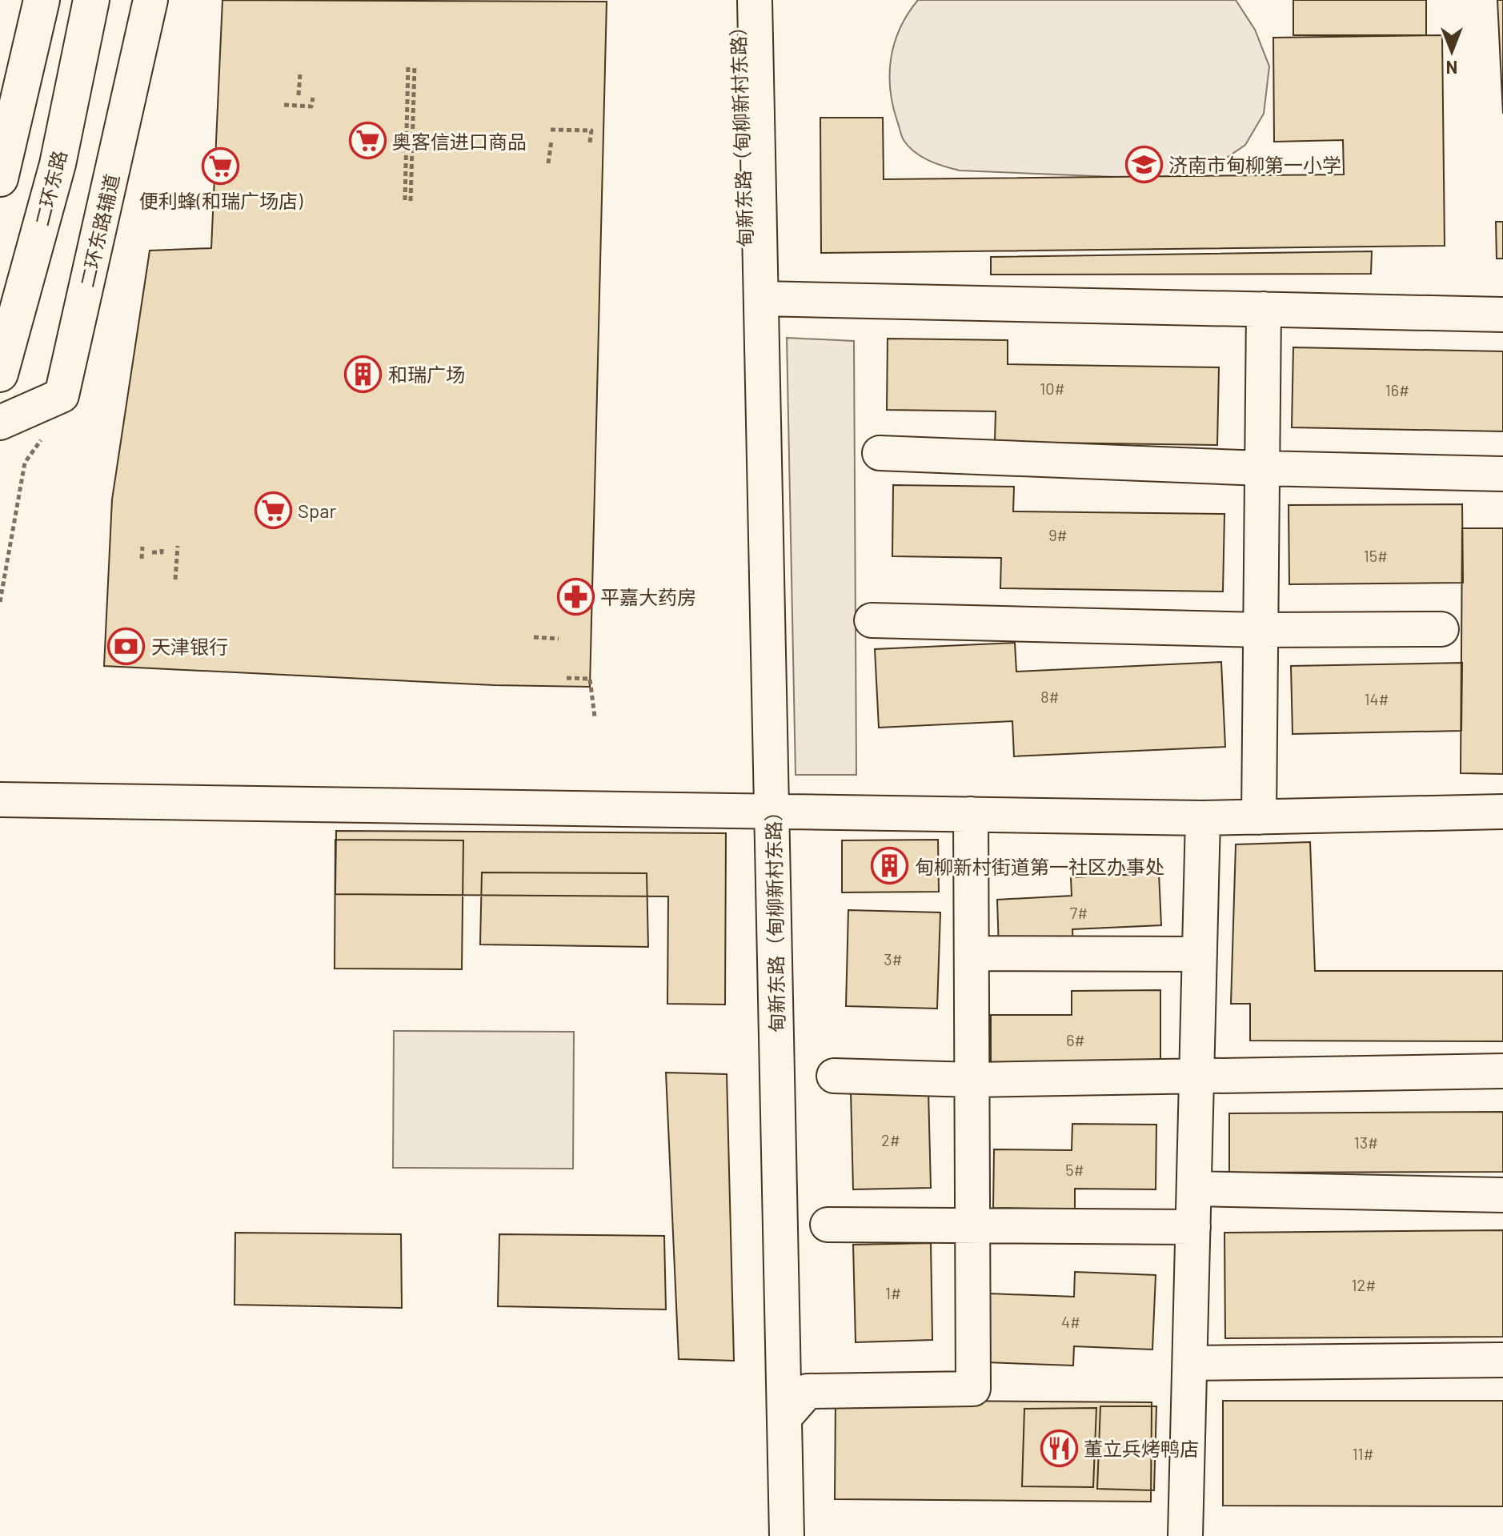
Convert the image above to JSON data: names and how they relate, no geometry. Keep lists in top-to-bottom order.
{
  "streets": {
    "highway": ["二环东路"],
    "street": ["甸新东路（甸柳新村东路）", "二环东路辅道"]
  },
  "places": {
    "supermarket": ["奥客信进口商品", "便利蜂(和瑞广场店)", "Spar"],
    "school or university": ["济南市甸柳第一小学"],
    "building": ["和瑞广场", "甸柳新村街道第一社区办事处"],
    "pharmacy": ["平嘉大药房"],
    "bank": ["天津银行"],
    "restaurant": ["董立兵烤鸭店"]
  },
  "house_numbers": [
    "10#",
    "16#",
    "9#",
    "15#",
    "8#",
    "14#",
    "7#",
    "3#",
    "6#",
    "2#",
    "13#",
    "5#",
    "12#",
    "1#",
    "4#",
    "11#"
  ],
  "north": "bottom"
}
